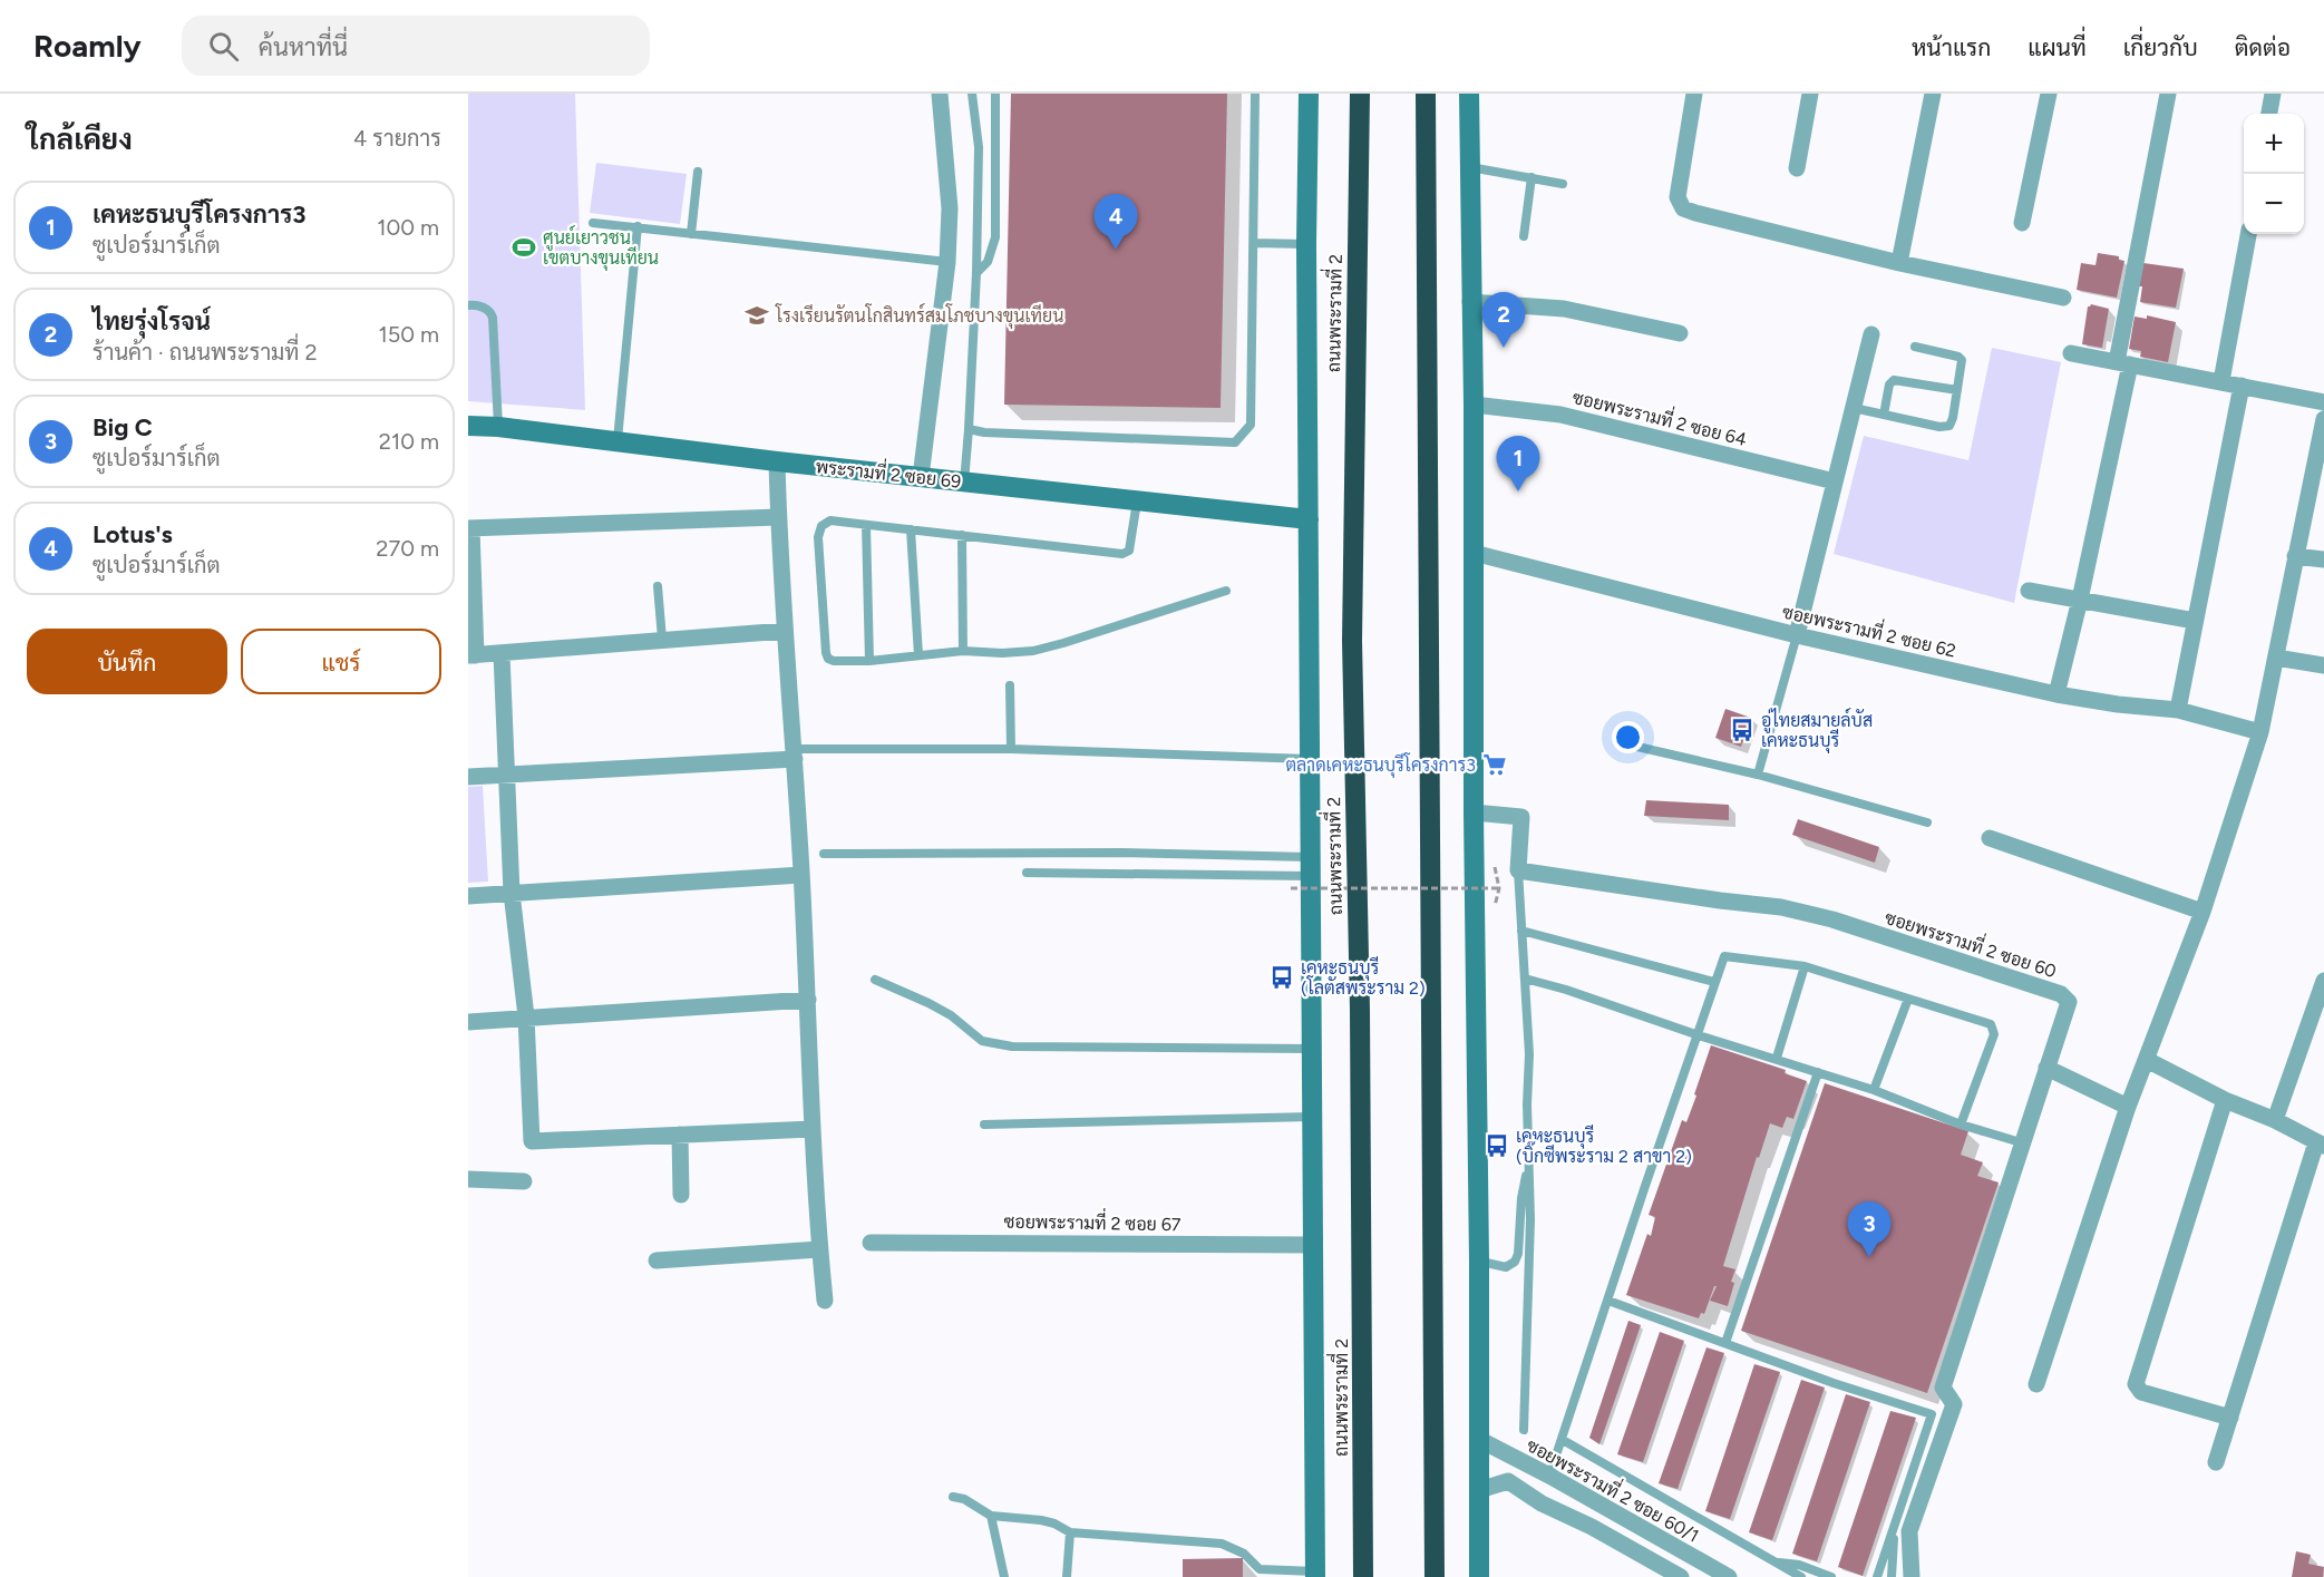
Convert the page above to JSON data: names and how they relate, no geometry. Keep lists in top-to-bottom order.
{
  "streets": {
    "highway": ["ถนนพระรามที่ 2"],
    "main road": ["พระรามที่ 2 ซอย 69"],
    "street": [
      "ซอยพระรามที่ 2 ซอย 64",
      "ซอยพระรามที่ 2 ซอย 62",
      "ซอยพระรามที่ 2 ซอย 60",
      "ซอยพระรามที่ 2 ซอย 67",
      "ซอยพระรามที่ 2 ซอย 60/1"
    ]
  },
  "crossings": [
    ["ถนนพระรามที่ 2", "พระรามที่ 2 ซอย 69"],
    ["ถนนพระรามที่ 2", "ซอยพระรามที่ 2 ซอย 67"]
  ],
  "places": {
    "sports": ["ศูนย์เยาวชน เขตบางขุนเทียน"],
    "school or university": ["โรงเรียนรัตนโกสินทร์สมโภชบางขุนเทียน"],
    "bus stop": ["อู่ไทยสมายล์บัส เคหะธนบุรี", "เคหะธนบุรี (โลตัสพระราม 2)", "เคหะธนบุรี (บิ๊กซีพระราม 2 สาขา 2)"],
    "supermarket": ["ตลาดเคหะธนบุรีโครงการ3"]
  },
  "page": {
    "header": "Roamly",
    "search": "ค้นหาที่นี่",
    "nav": [
      "หน้าแรก",
      "แผนที่",
      "เกี่ยวกับ",
      "ติดต่อ"
    ],
    "heading": ["ใกล้เคียง", "4 รายการ"],
    "map_buttons": ["+", "−"],
    "list": [
      {
        "mark": "1",
        "name": "เคหะธนบุรีโครงการ3",
        "note": "ซูเปอร์มาร์เก็ต",
        "value": "100 m"
      },
      {
        "mark": "2",
        "name": "ไทยรุ่งโรจน์",
        "note": "ร้านค้า · ถนนพระรามที่ 2",
        "value": "150 m"
      },
      {
        "mark": "3",
        "name": "Big C",
        "note": "ซูเปอร์มาร์เก็ต",
        "value": "210 m"
      },
      {
        "mark": "4",
        "name": "Lotus's",
        "note": "ซูเปอร์มาร์เก็ต",
        "value": "270 m"
      }
    ],
    "pins": [
      "4",
      "2",
      "1",
      "3"
    ],
    "buttons": ["บันทึก", "แชร์"]
  }
}
